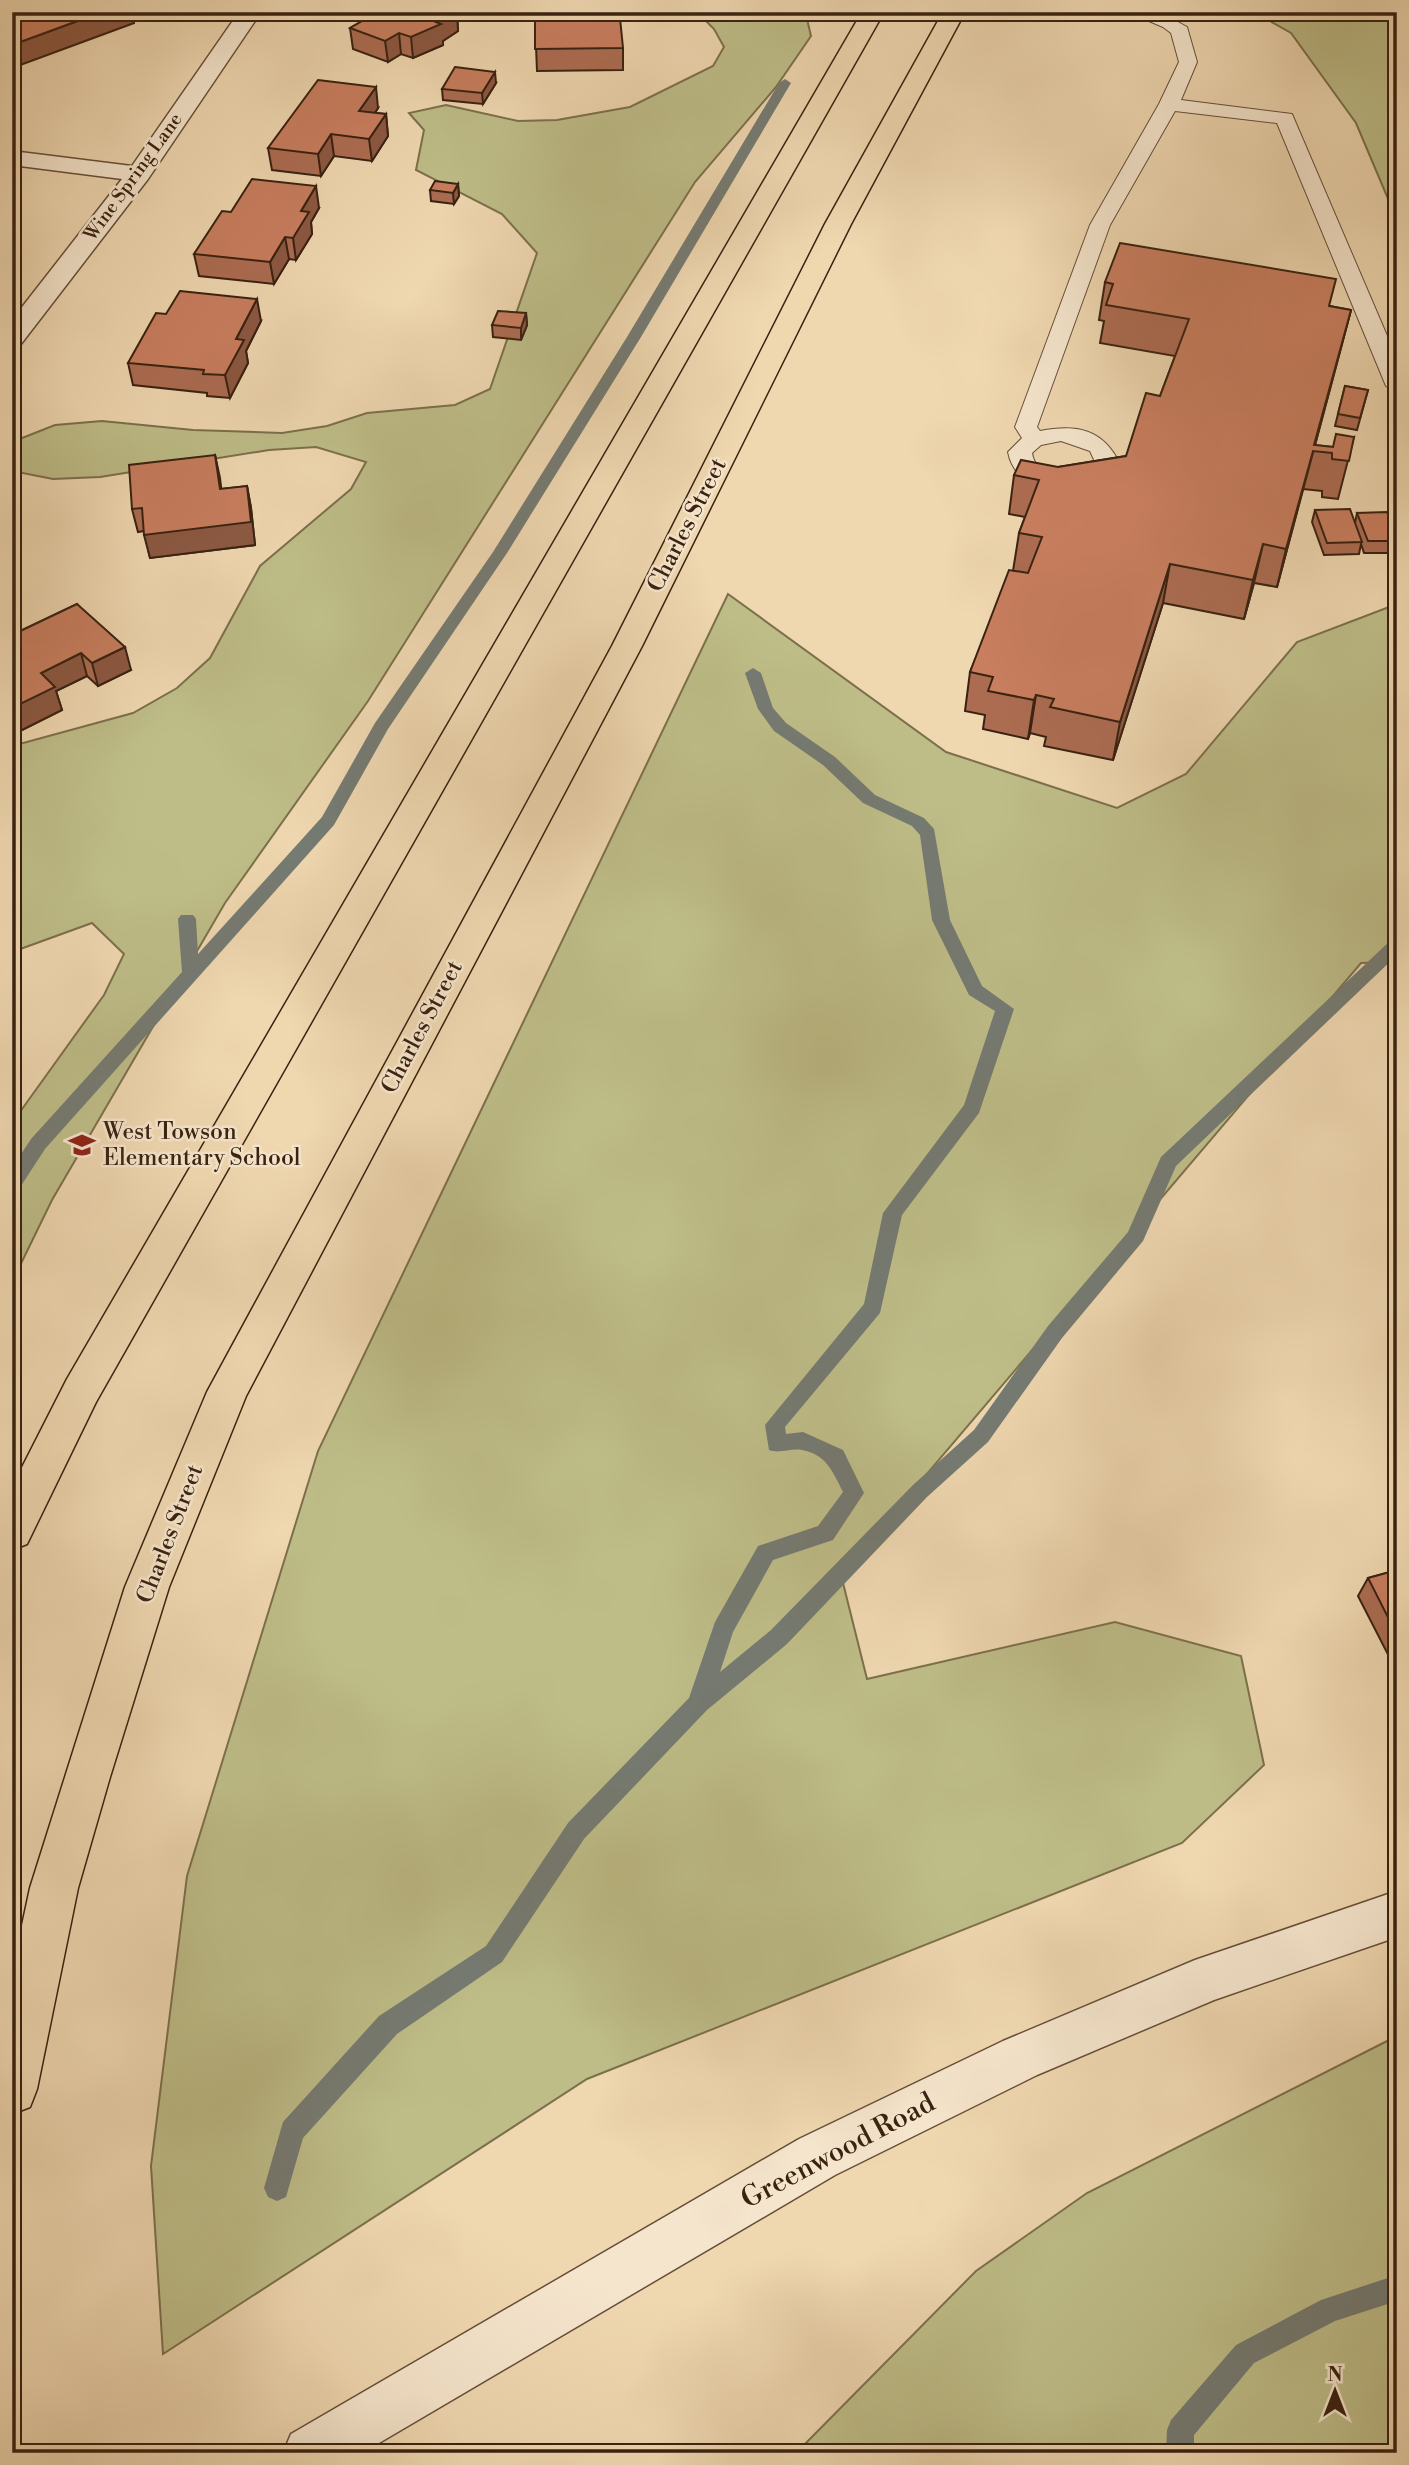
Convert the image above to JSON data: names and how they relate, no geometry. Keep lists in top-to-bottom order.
{
  "streets": {
    "main road": ["Charles Street"],
    "street": ["Wine Spring Lane", "Greenwood Road"]
  },
  "places": {
    "school or university": ["West Towson Elementary School"]
  },
  "north": "top"
}
